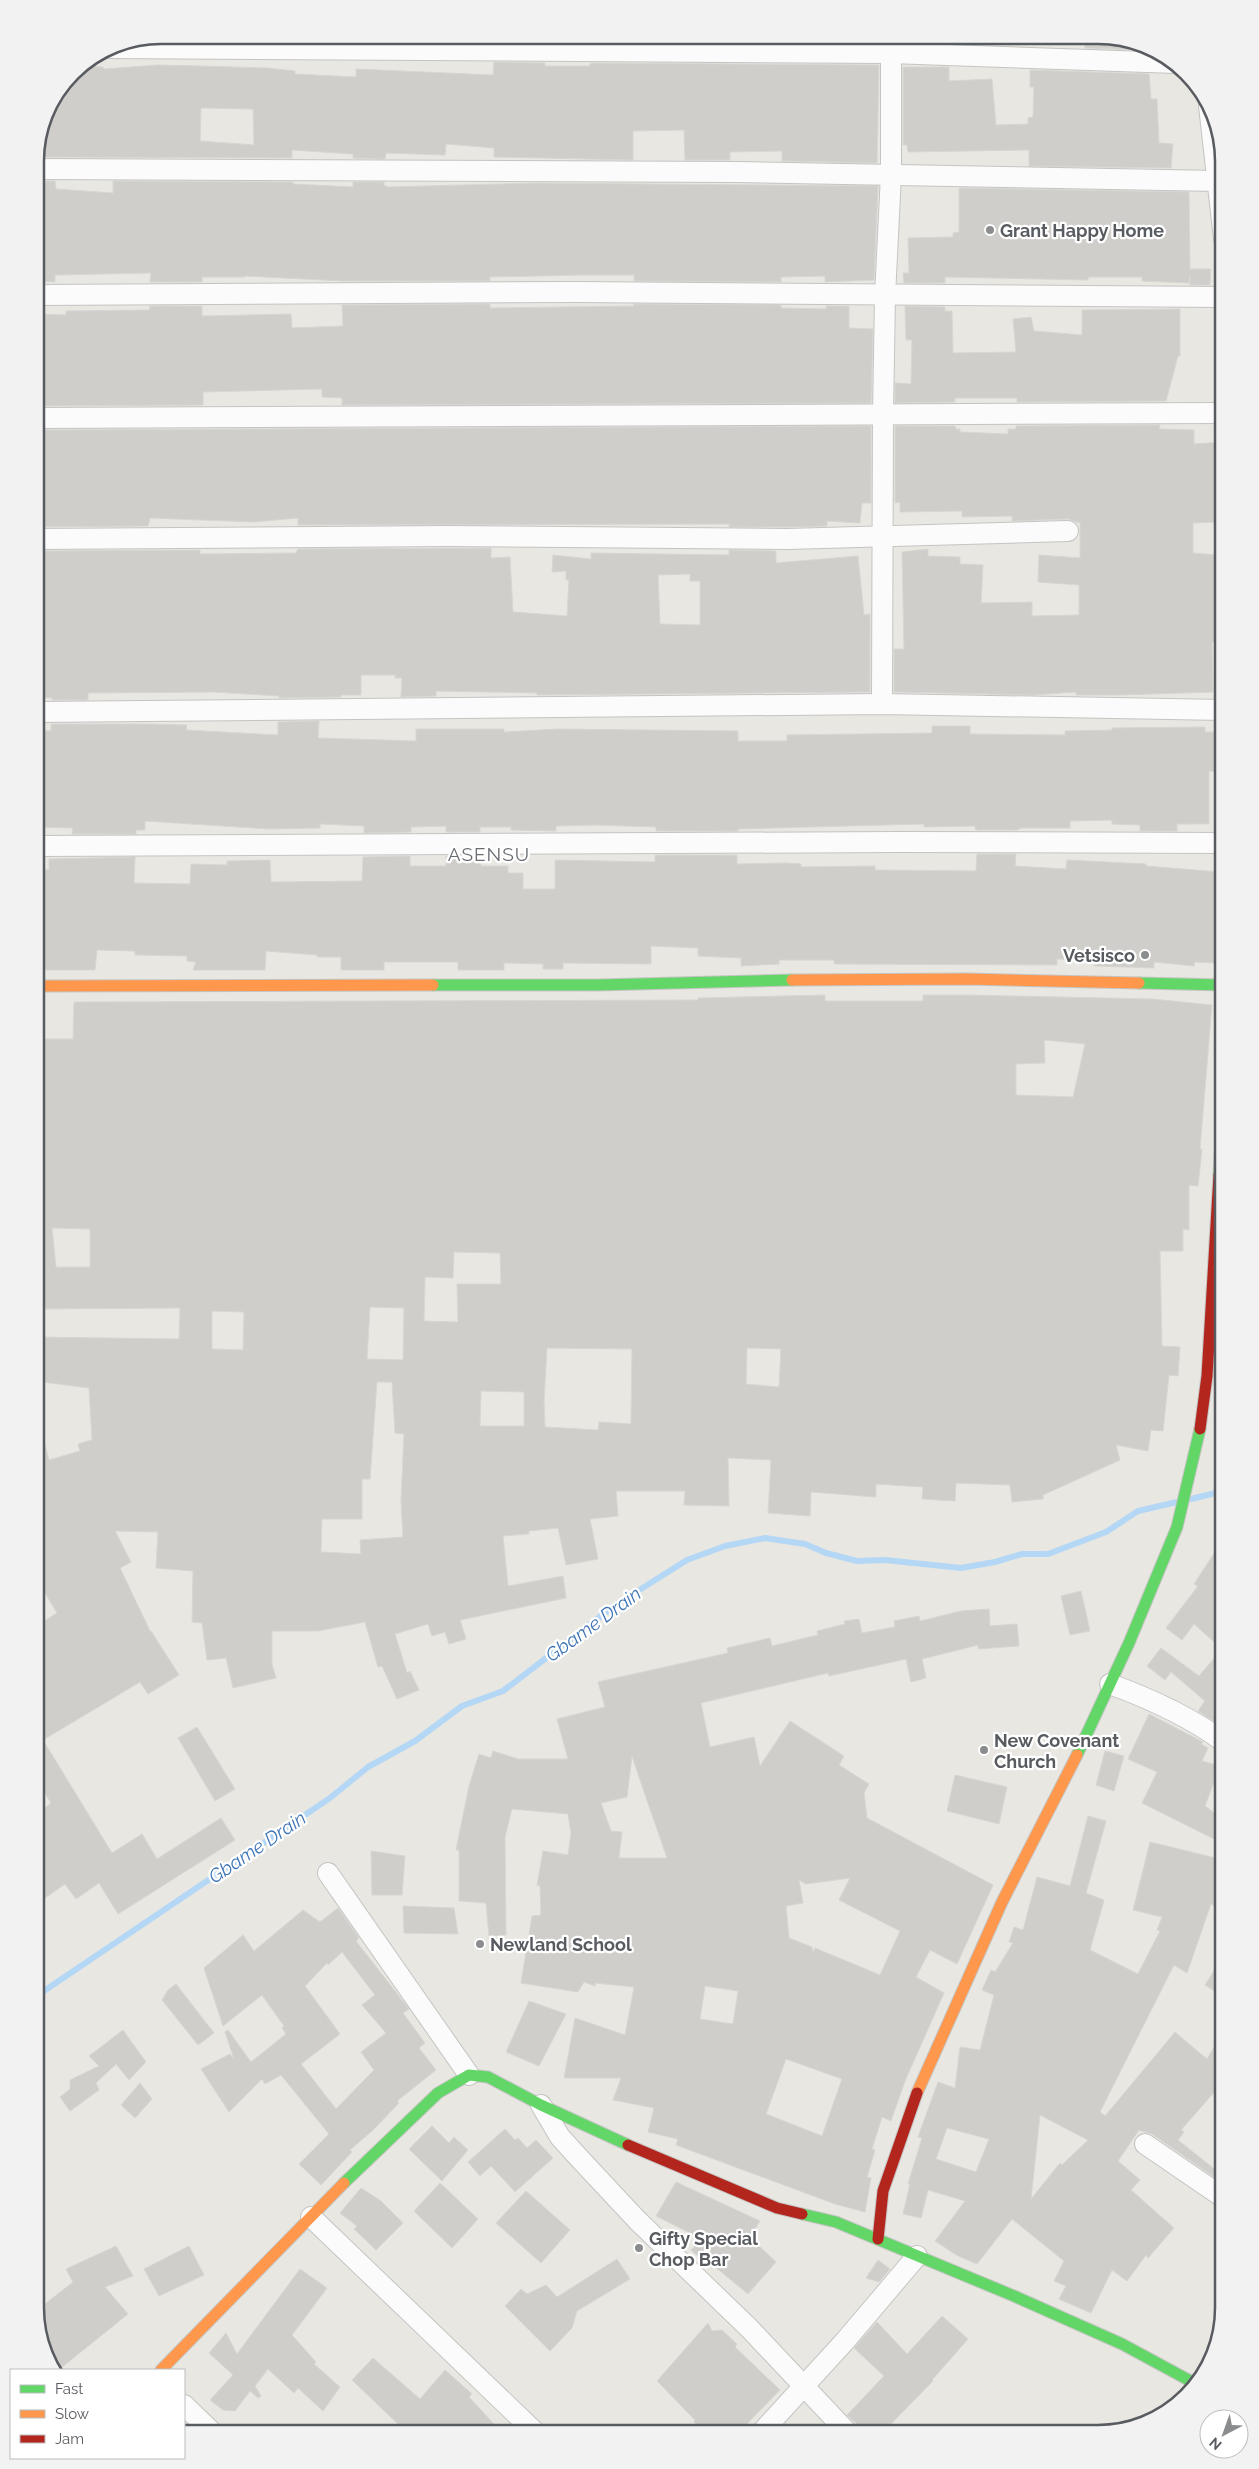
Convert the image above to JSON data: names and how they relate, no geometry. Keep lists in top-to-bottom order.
{
  "districts": ["ASENSU"],
  "water": ["Gbame Drain"],
  "places": [
    "Grant Happy Home",
    "Vetsisco",
    "New Covenant Church",
    "Newland School",
    "Gifty Special Chop Bar"
  ],
  "legend": ["Fast", "Slow", "Jam"],
  "north": "bottom left"
}
